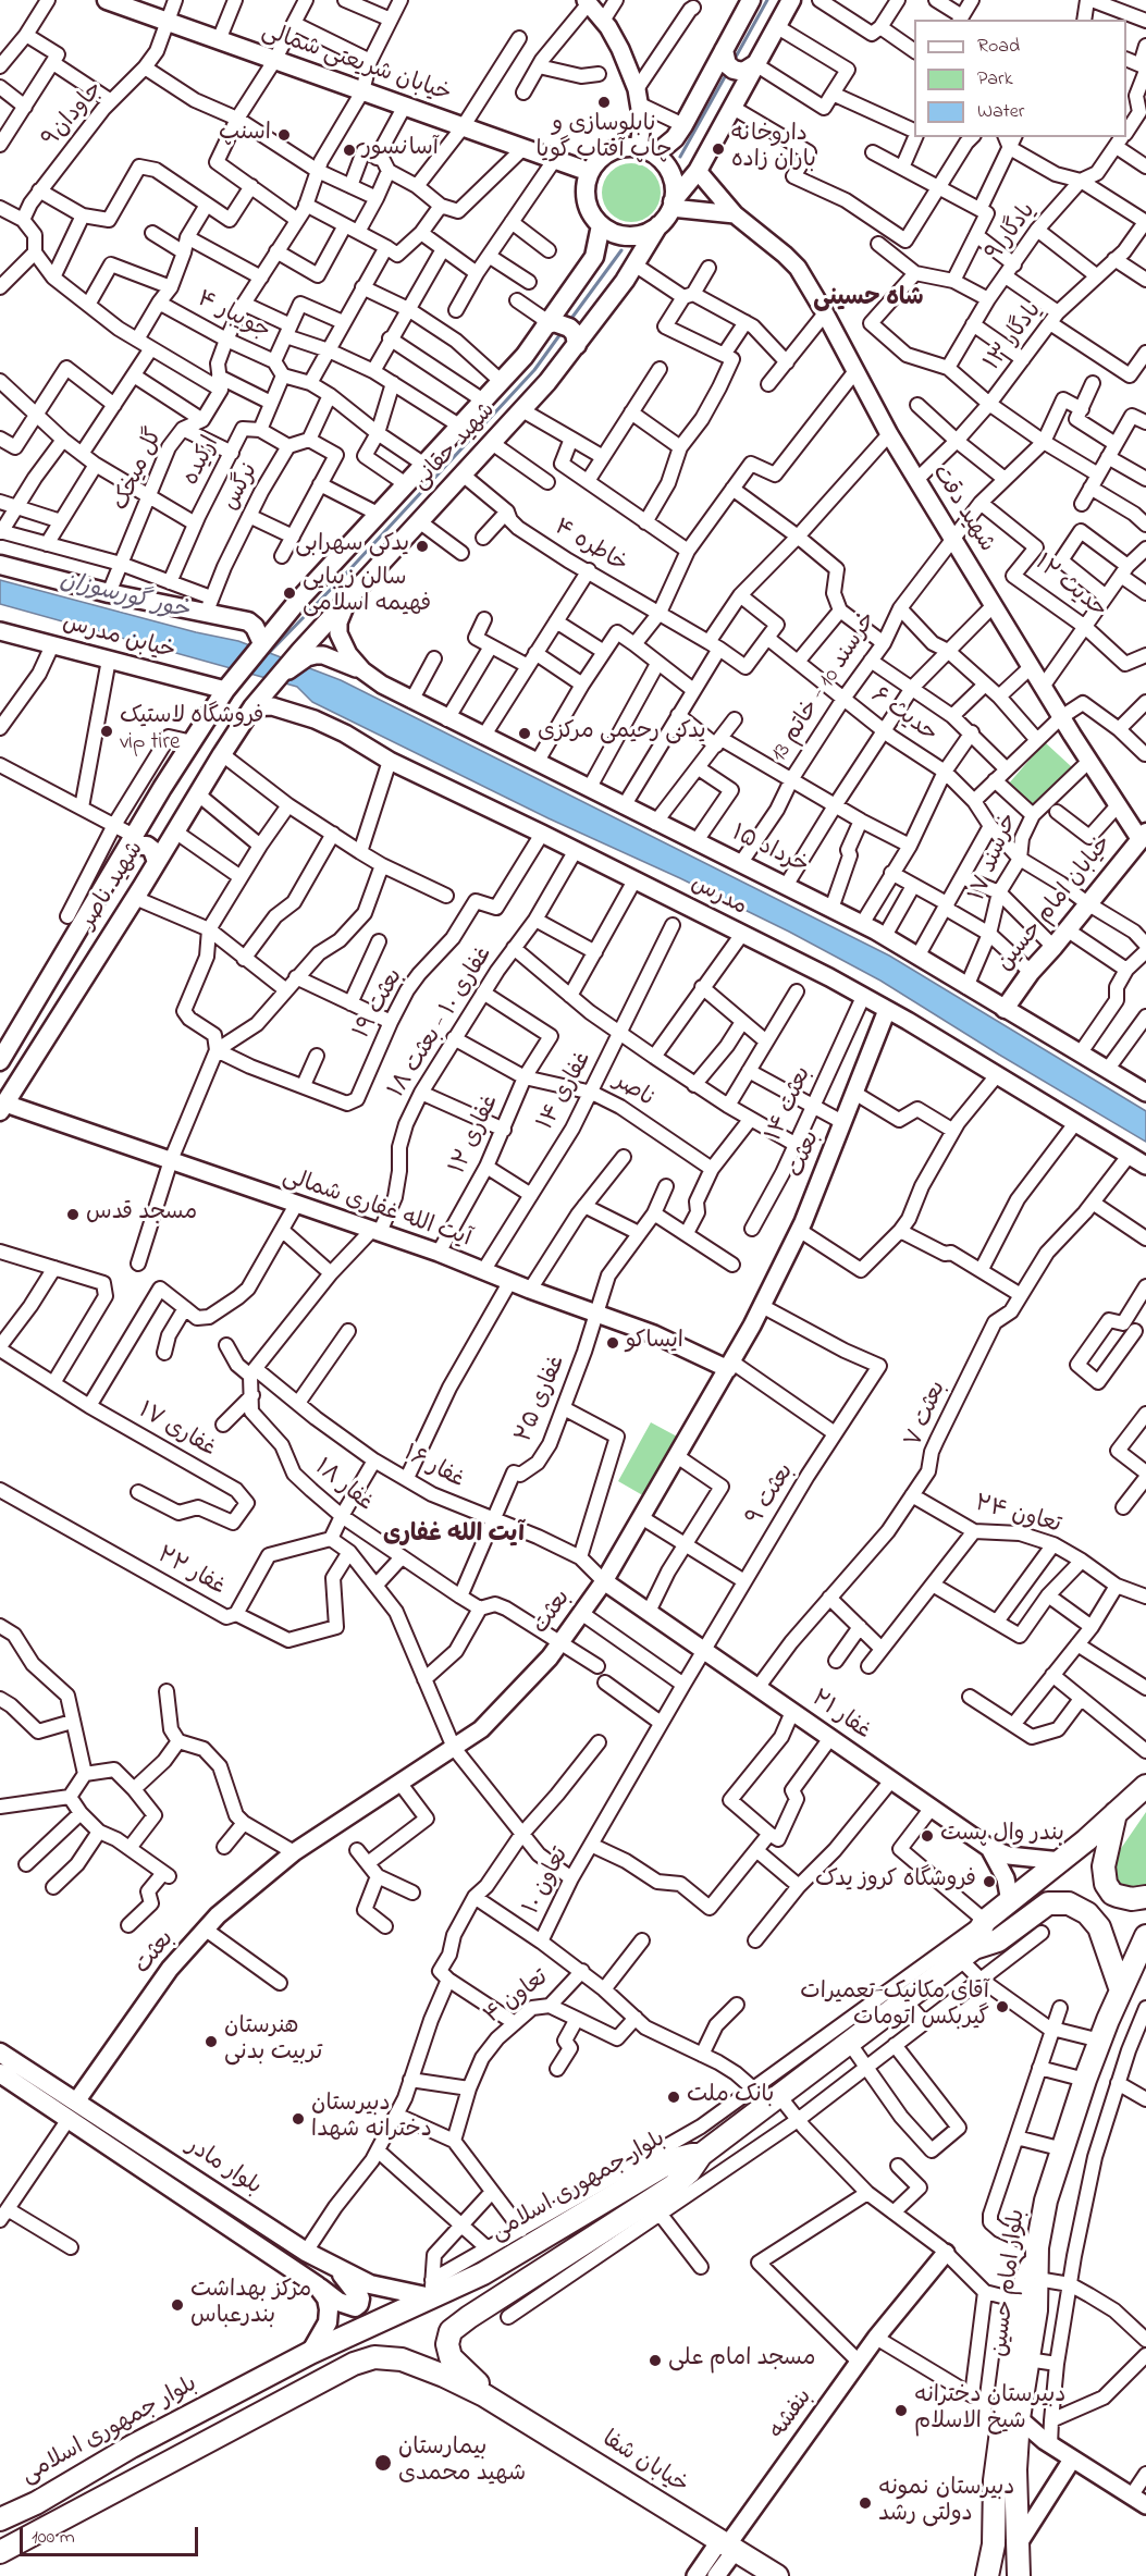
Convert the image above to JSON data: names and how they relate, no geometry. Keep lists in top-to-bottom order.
{
  "streets": {
    "main road": [
      "خیابان شریعتی شمالی",
      "شهید حقانی",
      "شهید ناصر",
      "خیابان امام حسین",
      "بلوار مادر",
      "بلوار جمهوری اسلامی",
      "بلوار امام حسین",
      "خیابان شفا"
    ],
    "street": [
      "جاودان۹",
      "یادگار ۹",
      "جویبار ۴",
      "یادگار ۱۳",
      "ارکیده",
      "گل میخک",
      "نرگس",
      "شهید دقت",
      "خاطره ۴",
      "حدیث ۱۲",
      "خیابن مدرس",
      "خرسند 10 - خاتم 13",
      "حدیث ۶",
      "۱۵ خرداد",
      "خرسند ۱۷",
      "مدرس",
      "بعثت ۱۹",
      "غفاری ۱۰ - بعثت ۱۸",
      "غفاری ۱۴",
      "ناصر",
      "بعثت ۱۴",
      "غفاری ۱۲",
      "بعثت",
      "آیت الله غفاری شمالی",
      "غفاری ۲۵",
      "بعثت ۷",
      "غفاری ۱۷",
      "غفار ۱۶",
      "غفار ۱۸",
      "بعثت ۹",
      "تعاون ۲۴",
      "غفار ۲۲",
      "غفار ۲۱",
      "تعاون ۱۰",
      "تعاون ۴",
      "بنفشه"
    ]
  },
  "crossings": [
    ["خیابان شریعتی شمالی", "جاودان۹"],
    ["خیابان شریعتی شمالی", "شهید حقانی"],
    ["یادگار ۱۳", "شهید دقت"],
    ["شهید حقانی", "خاطره ۴"],
    ["شهید حقانی", "خیابن مدرس"],
    ["شهید حقانی", "شهید ناصر"],
    ["شهید دقت", "خرسند 10 - خاتم 13"],
    ["شهید دقت", "خرسند ۱۷"],
    ["شهید دقت", "خیابان امام حسین"],
    ["حدیث ۱۲", "خرسند 10 - خاتم 13"],
    ["خیابن مدرس", "شهید ناصر"],
    ["خرسند 10 - خاتم 13", "حدیث ۶"],
    ["خرسند 10 - خاتم 13", "۱۵ خرداد"],
    ["۱۵ خرداد", "خرسند ۱۷"],
    ["۱۵ خرداد", "خیابان امام حسین"],
    ["شهید ناصر", "مدرس"],
    ["شهید ناصر", "آیت الله غفاری شمالی"],
    ["مدرس", "بعثت ۱۹"],
    ["مدرس", "غفاری ۱۰ - بعثت ۱۸"],
    ["مدرس", "بعثت ۱۴"],
    ["مدرس", "بعثت"],
    ["مدرس", "بعثت ۷"],
    ["غفاری ۱۰ - بعثت ۱۸", "ناصر"],
    ["غفاری ۱۰ - بعثت ۱۸", "غفاری ۱۲"],
    ["غفاری ۱۰ - بعثت ۱۸", "آیت الله غفاری شمالی"],
    ["غفاری ۱۰ - بعثت ۱۸", "غفار ۱۶"],
    ["غفاری ۱۰ - بعثت ۱۸", "غفار ۱۸"],
    ["غفاری ۱۴", "ناصر"],
    ["غفاری ۱۴", "آیت الله غفاری شمالی"],
    ["ناصر", "غفاری ۱۲"],
    ["غفاری ۱۲", "آیت الله غفاری شمالی"],
    ["بعثت", "آیت الله غفاری شمالی"],
    ["بعثت", "غفار ۱۶"],
    ["بعثت", "غفار ۱۸"],
    ["بعثت", "بعثت ۹"],
    ["بعثت", "غفار ۲۱"],
    ["بعثت", "بلوار مادر"],
    ["آیت الله غفاری شمالی", "غفاری ۲۵"],
    ["غفاری ۲۵", "غفار ۱۶"],
    ["غفاری ۲۵", "غفار ۱۸"],
    ["بعثت ۷", "تعاون ۲۴"],
    ["بعثت ۷", "غفار ۲۱"],
    ["غفار ۱۶", "غفار ۱۸"],
    ["غفار ۱۶", "غفار ۲۱"],
    ["بعثت ۹", "غفار ۲۱"],
    ["بعثت ۹", "تعاون ۱۰"],
    ["غفار ۲۱", "تعاون ۱۰"],
    ["تعاون ۱۰", "تعاون ۴"],
    ["بلوار مادر", "بلوار جمهوری اسلامی"],
    ["بنفشه", "خیابان شفا"]
  ],
  "districts": ["شاه حسینی", "آیت الله غفاری"],
  "water": ["خور گورسوزان"],
  "places": [
    "نابلوسازی و چاپ آفتاب گویا",
    "اسنپ",
    "داروخانه باران زاده",
    "آسانسور",
    "یدکی سهرابی",
    "سالن زیبایی فهیمه اسلامی",
    "فروشگاه لاستیک vip tire",
    "یدکی رحیمی مرکزی",
    "مسجد قدس",
    "ایساکو",
    "بندر وال پست",
    "فروشگاه کروز یدک",
    "آقای مکانیک-تعمیرات گیربکس اتومات",
    "هنرستان تربیت بدنی",
    "بانک ملت",
    "دبیرستان دخترانه شهدا",
    "مرکز بهداشت بندرعباس",
    "مسجد امام علی",
    "دبیرستان دخترانه شیخ الاسلام",
    "بیمارستان شهید محمدی",
    "دبیرستان نمونه دولتی رشد"
  ],
  "legend": ["Road", "Park", "Water"],
  "scale_bar": "100 m"
}
